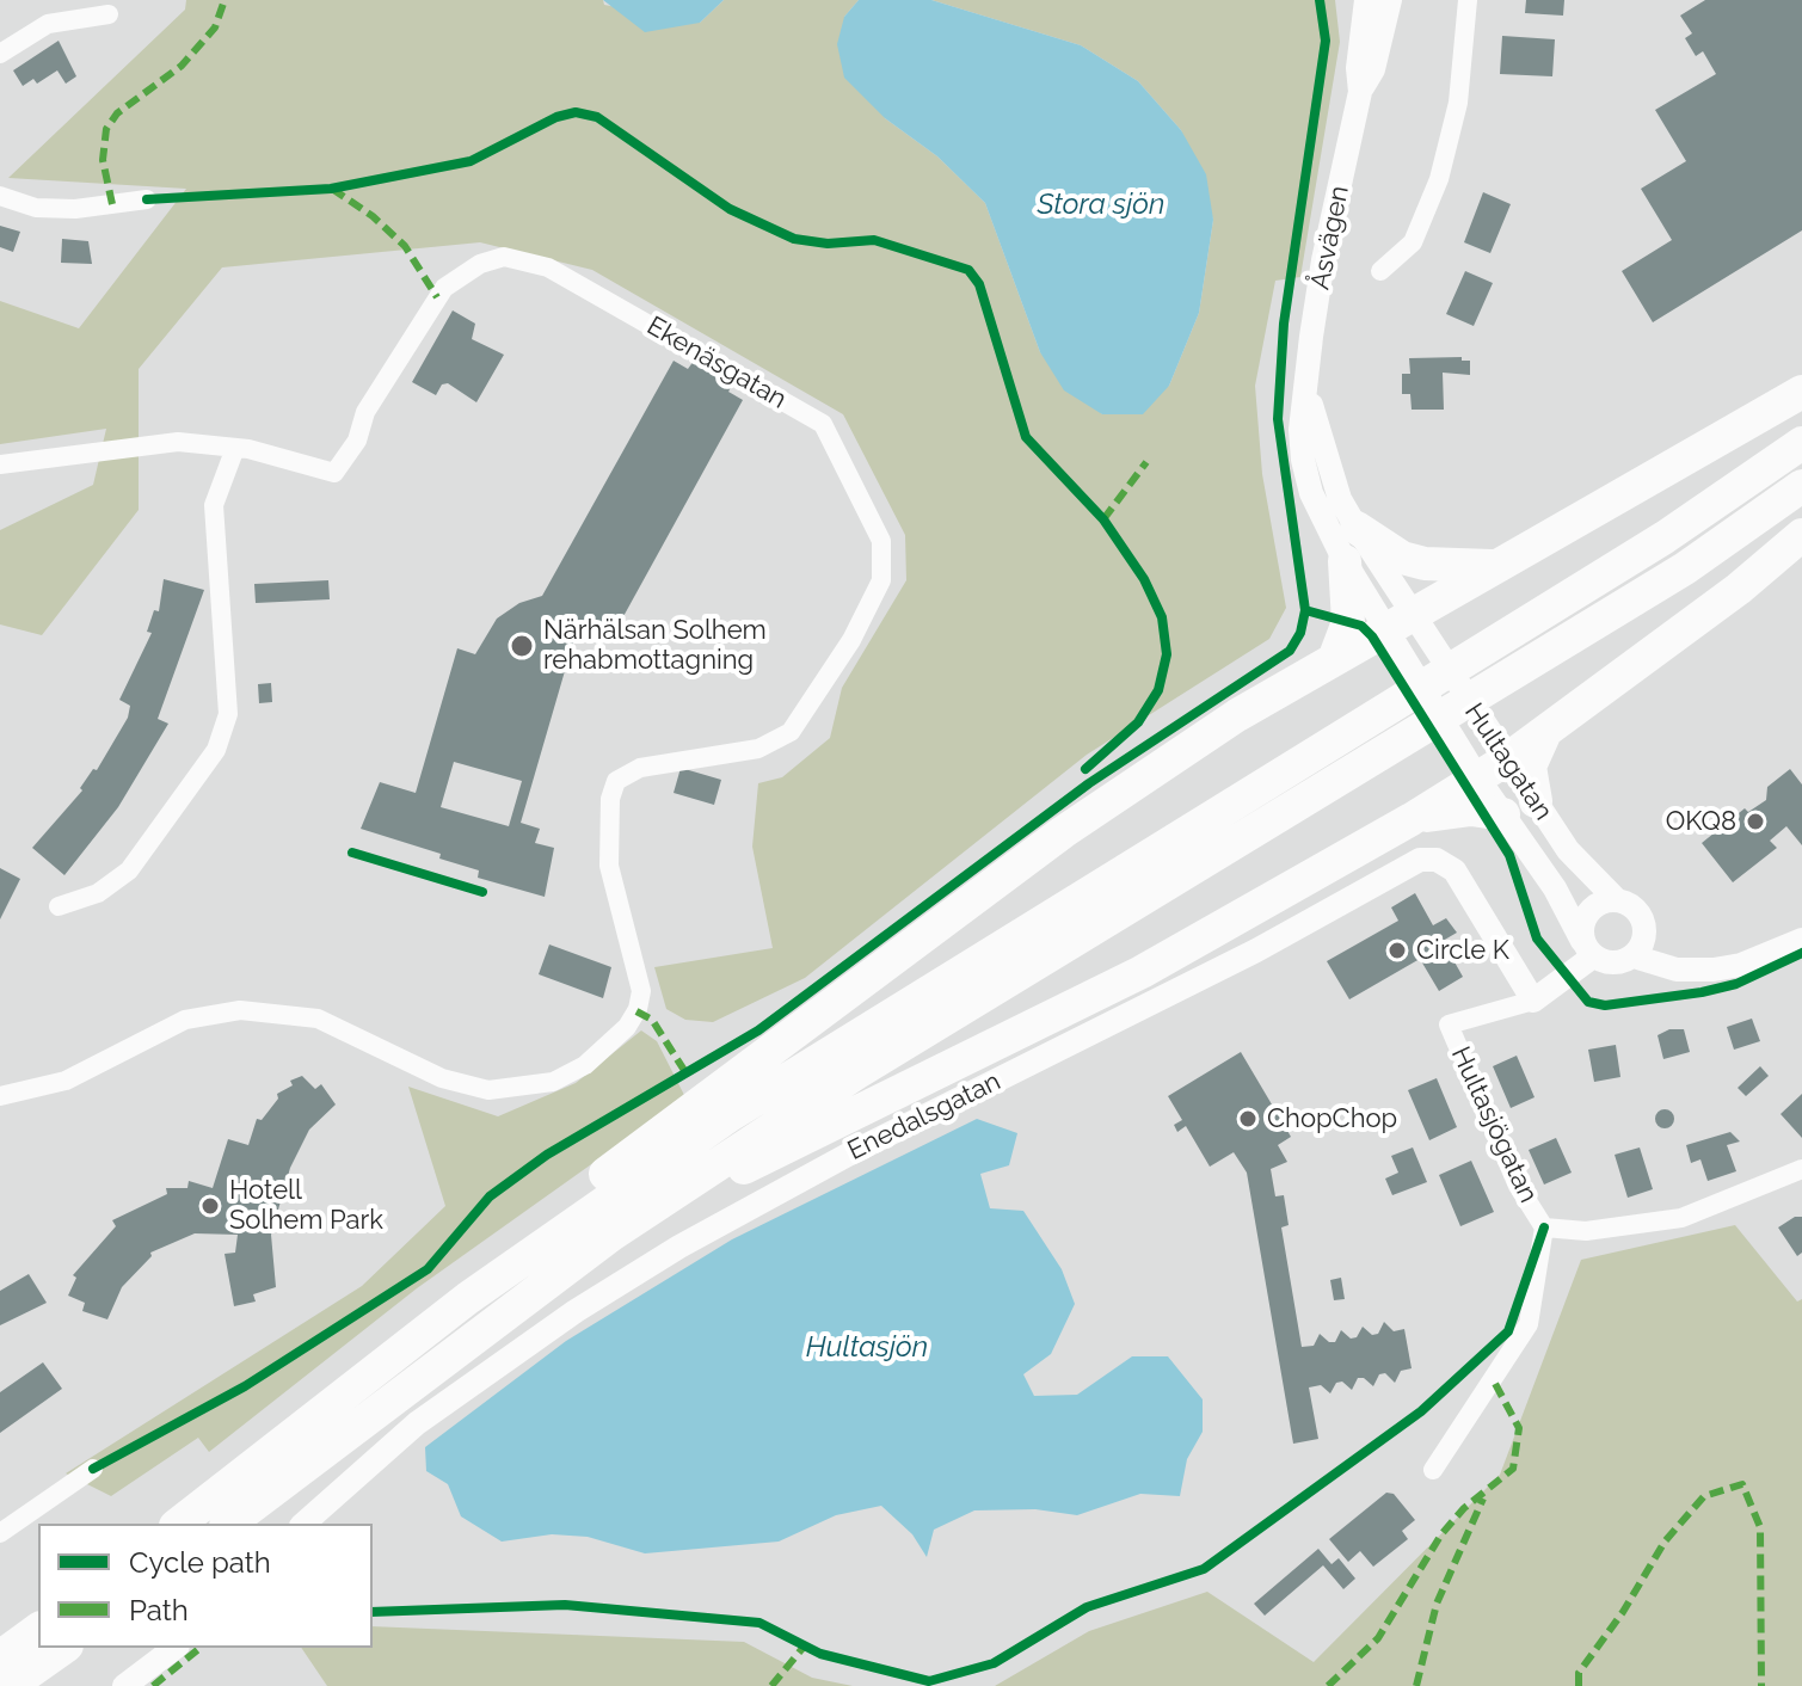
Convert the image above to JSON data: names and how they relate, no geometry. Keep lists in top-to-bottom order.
{
  "streets": {
    "street": [
      "Åsvägen",
      "Ekenäsgatan",
      "Hultagatan",
      "Enedalsgatan",
      "Hultasjögatan"
    ]
  },
  "crossings": [
    ["Åsvägen", "Hultagatan"],
    ["Hultagatan", "Hultasjögatan"],
    ["Enedalsgatan", "Hultasjögatan"]
  ],
  "water": ["Stora sjön", "Hultasjön"],
  "places": [
    "Närhälsan Solhem rehabmottagning",
    "OKQ8",
    "Circle K",
    "ChopChop",
    "Hotell Solhem Park"
  ],
  "legend": ["Cycle path", "Path"]
}
